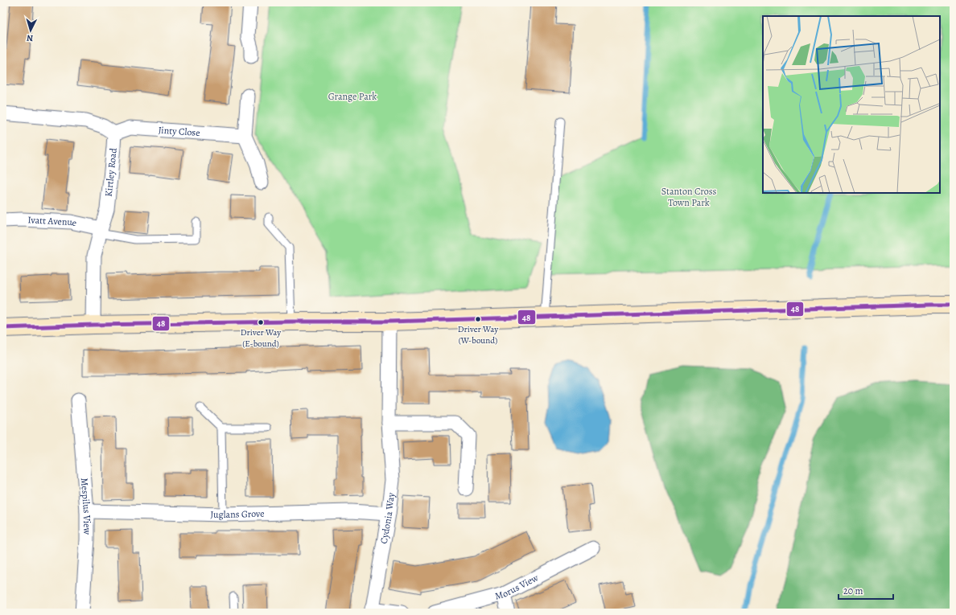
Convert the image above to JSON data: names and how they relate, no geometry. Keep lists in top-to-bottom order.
{
  "streets": {
    "street": [
      "Jinty Close",
      "Kirtley Road",
      "Ivatt Avenue",
      "Mespilus View",
      "Juglans Grove",
      "Cydonia Way",
      "Morus View"
    ]
  },
  "crossings": [
    ["Jinty Close", "Kirtley Road"],
    ["Kirtley Road", "Ivatt Avenue"],
    ["Mespilus View", "Juglans Grove"],
    ["Juglans Grove", "Cydonia Way"]
  ],
  "parks": ["Grange Park", "Stanton Cross Town Park"],
  "places": ["Driver Way (W-bound)", "Driver Way (E-bound)"],
  "lines": ["transit line 48"],
  "scale_bar": "20 m",
  "north": "bottom"
}
